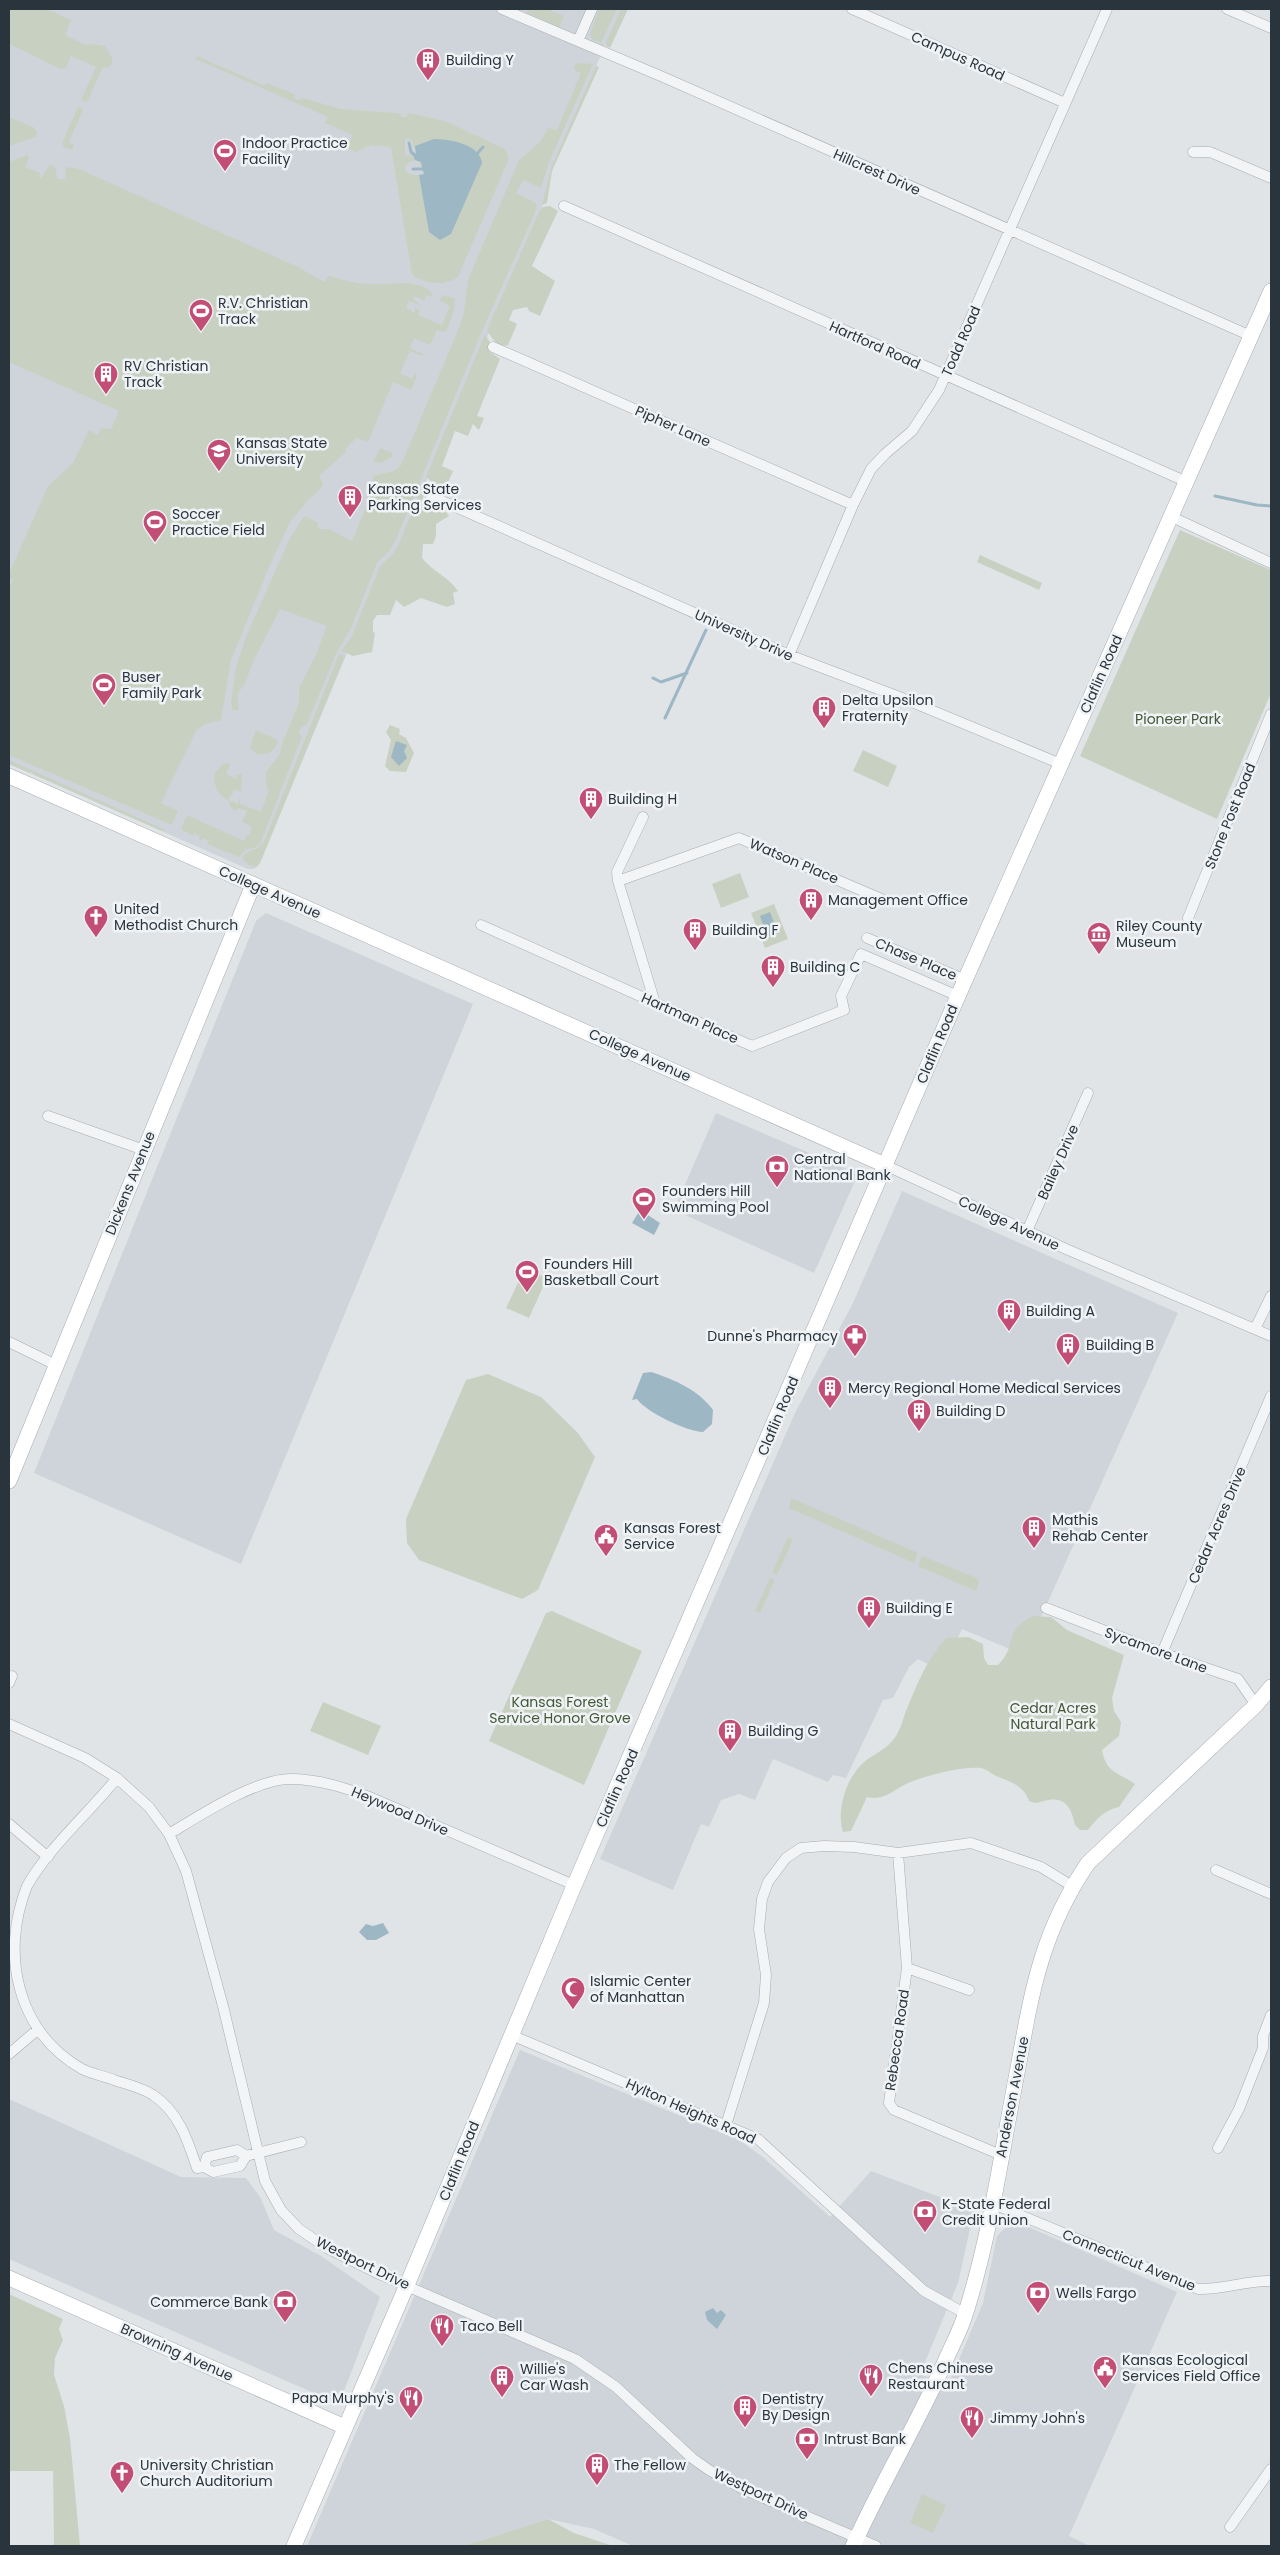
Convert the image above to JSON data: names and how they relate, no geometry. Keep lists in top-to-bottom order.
{
  "streets": {
    "street": [
      "Campus Road",
      "Hillcrest Drive",
      "Todd Road",
      "Hartford Road",
      "Pipher Lane",
      "University Drive",
      "Claflin Road",
      "Stone Post Road",
      "Watson Place",
      "College Avenue",
      "Chase Place",
      "Hartman Place",
      "Bailey Drive",
      "Dickens Avenue",
      "Cedar Acres Drive",
      "Sycamore Lane",
      "Heywood Drive",
      "Rebecca Road",
      "Anderson Avenue",
      "Hylton Heights Road",
      "Connecticut Avenue",
      "Westport Drive",
      "Browning Avenue"
    ]
  },
  "crossings": [
    ["Campus Road", "Todd Road"],
    ["Hillcrest Drive", "Todd Road"],
    ["Hillcrest Drive", "Claflin Road"],
    ["Todd Road", "Hartford Road"],
    ["Todd Road", "Pipher Lane"],
    ["Todd Road", "University Drive"],
    ["Hartford Road", "Claflin Road"],
    ["University Drive", "Claflin Road"],
    ["Claflin Road", "College Avenue"],
    ["Claflin Road", "Chase Place"],
    ["Claflin Road", "Heywood Drive"],
    ["Claflin Road", "Hylton Heights Road"],
    ["Claflin Road", "Westport Drive"],
    ["Claflin Road", "Browning Avenue"],
    ["College Avenue", "Bailey Drive"],
    ["College Avenue", "Dickens Avenue"],
    ["Chase Place", "Hartman Place"],
    ["Cedar Acres Drive", "Sycamore Lane"],
    ["Sycamore Lane", "Anderson Avenue"],
    ["Heywood Drive", "Westport Drive"],
    ["Rebecca Road", "Anderson Avenue"],
    ["Anderson Avenue", "Hylton Heights Road"],
    ["Anderson Avenue", "Connecticut Avenue"],
    ["Anderson Avenue", "Westport Drive"]
  ],
  "parks": ["Pioneer Park", "Kansas Forest Service Honor Grove", "Cedar Acres Natural Park"],
  "places": {
    "building": [
      "Building Y",
      "RV Christian Track",
      "Kansas State Parking Services",
      "Delta Upsilon Fraternity",
      "Building H",
      "Management Office",
      "Building F",
      "Building C",
      "Building A",
      "Building B",
      "Mercy Regional Home Medical Services",
      "Building D",
      "Mathis Rehab Center",
      "Building E",
      "Building G",
      "Willie's Car Wash",
      "Dentistry By Design",
      "The Fellow"
    ],
    "sports": [
      "Indoor Practice Facility",
      "R.V. Christian Track",
      "Soccer Practice Field",
      "Buser Family Park",
      "Founders Hill Swimming Pool",
      "Founders Hill Basketball Court"
    ],
    "school or university": ["Kansas State University"],
    "church": ["United Methodist Church", "University Christian Church Auditorium"],
    "museum": ["Riley County Museum"],
    "bank": [
      "Central National Bank",
      "K-State Federal Credit Union",
      "Wells Fargo",
      "Commerce Bank",
      "Intrust Bank"
    ],
    "pharmacy": ["Dunne's Pharmacy"],
    "public building": ["Kansas Forest Service", "Kansas Ecological Services Field Office"],
    "mosque": ["Islamic Center of Manhattan"],
    "restaurant": [
      "Taco Bell",
      "Chens Chinese Restaurant",
      "Papa Murphy's",
      "Jimmy John's"
    ]
  }
}
